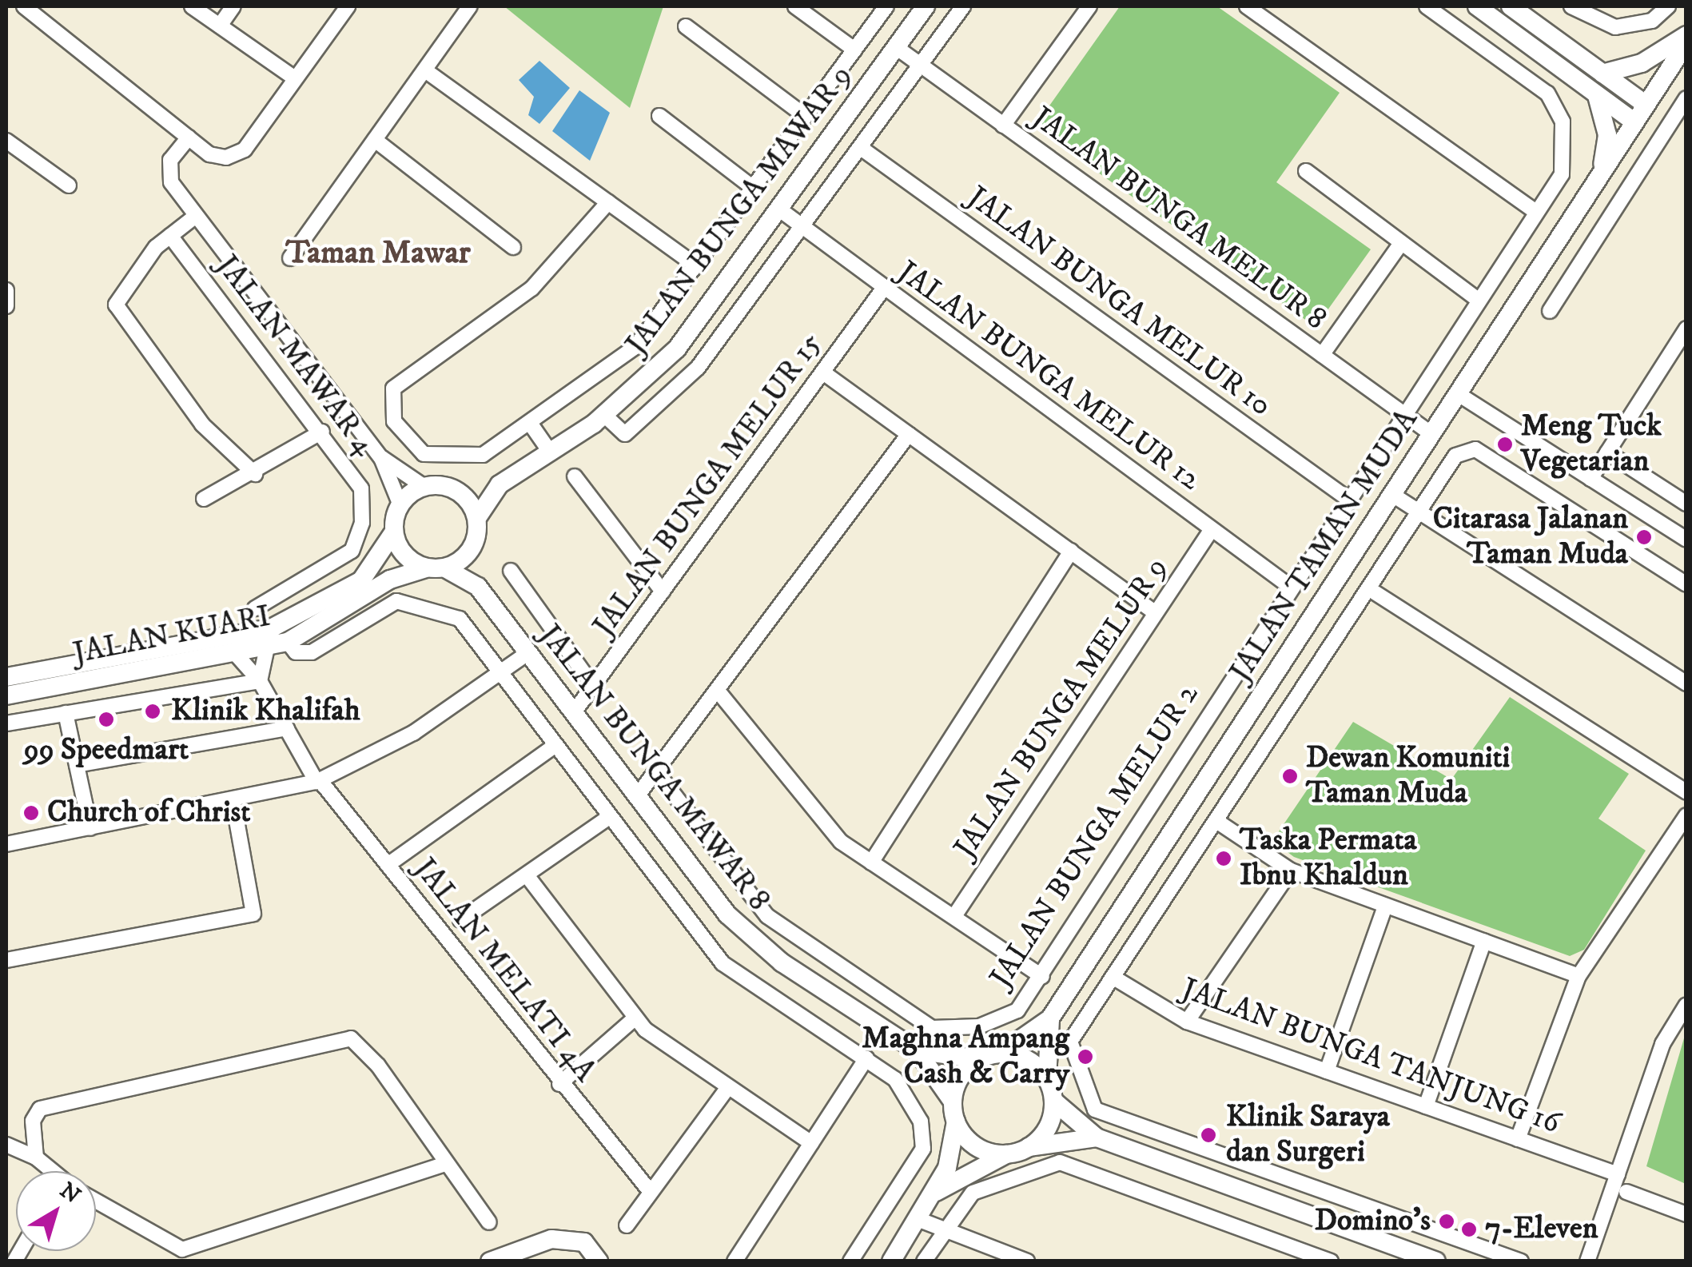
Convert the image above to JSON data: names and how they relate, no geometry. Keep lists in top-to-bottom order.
{
  "streets": {
    "street": [
      "JALAN BUNGA MAWAR 9",
      "JALAN BUNGA MELUR 8",
      "JALAN BUNGA MELUR 10",
      "JALAN MAWAR 4",
      "JALAN BUNGA MELUR 12",
      "JALAN BUNGA MELUR 15",
      "JALAN TAMAN MUDA",
      "JALAN KUARI",
      "JALAN BUNGA MELUR 9",
      "JALAN BUNGA MAWAR 8",
      "JALAN BUNGA MELUR 2",
      "JALAN MELATI 4A",
      "JALAN BUNGA TANJUNG 16"
    ]
  },
  "crossings": [
    ["JALAN BUNGA MAWAR 9", "JALAN BUNGA MELUR 8"],
    ["JALAN BUNGA MAWAR 9", "JALAN BUNGA MELUR 12"],
    ["JALAN BUNGA MAWAR 9", "JALAN KUARI"],
    ["JALAN BUNGA MAWAR 9", "JALAN BUNGA MAWAR 8"],
    ["JALAN BUNGA MELUR 8", "JALAN TAMAN MUDA"],
    ["JALAN BUNGA MELUR 8", "JALAN BUNGA MELUR 2"],
    ["JALAN BUNGA MELUR 10", "JALAN BUNGA MELUR 2"],
    ["JALAN MAWAR 4", "JALAN KUARI"],
    ["JALAN BUNGA MELUR 12", "JALAN BUNGA MELUR 15"],
    ["JALAN BUNGA MELUR 12", "JALAN BUNGA MELUR 9"],
    ["JALAN BUNGA MELUR 12", "JALAN BUNGA MELUR 2"],
    ["JALAN BUNGA MELUR 15", "JALAN BUNGA MAWAR 8"],
    ["JALAN TAMAN MUDA", "JALAN BUNGA MAWAR 8"],
    ["JALAN KUARI", "JALAN BUNGA MAWAR 8"],
    ["JALAN KUARI", "JALAN MELATI 4A"]
  ],
  "districts": ["Taman Mawar"],
  "places": [
    "Meng Tuck Vegetarian",
    "Citarasa Jalanan Taman Muda",
    "Klinik Khalifah",
    "99 Speedmart",
    "Dewan Komuniti Taman Muda",
    "Church of Christ",
    "Taska Permata Ibnu Khaldun",
    "Maghna Ampang Cash & Carry",
    "Klinik Saraya dan Surgeri",
    "Domino's",
    "7-Eleven"
  ],
  "north": "top right"
}
